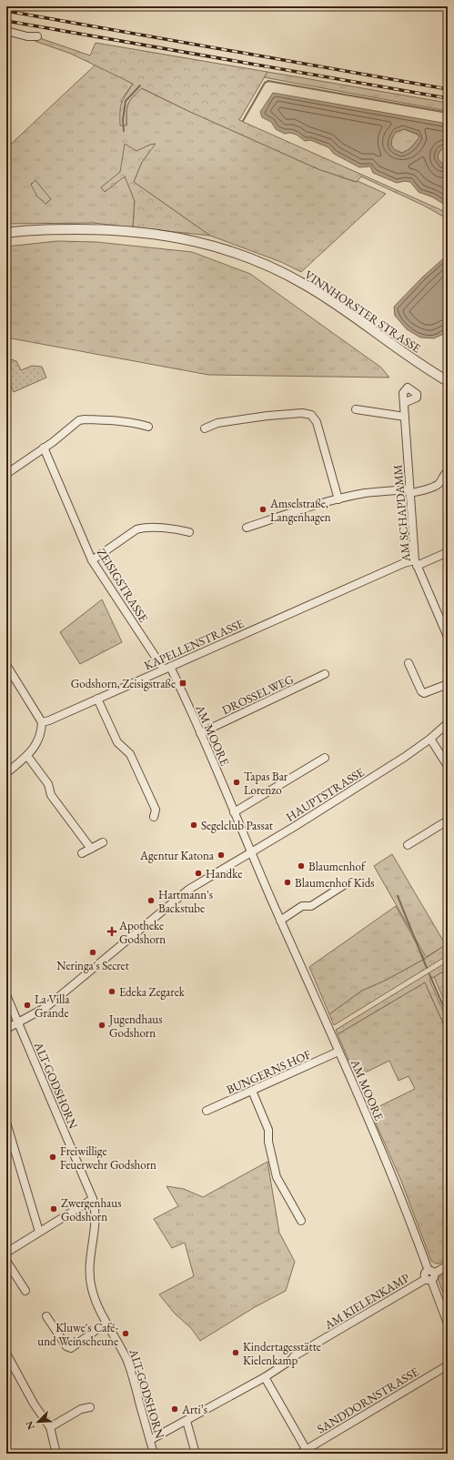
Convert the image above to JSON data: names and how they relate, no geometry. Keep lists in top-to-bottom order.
{
  "streets": {
    "street": [
      "VINNHORSTER STRASSE",
      "AM SCHAPDAMM",
      "ZEISIGSTRASSE",
      "KAPELLENSTRASSE",
      "DROSSELWEG",
      "AM MOORE",
      "HAUPTSTRASSE",
      "BUNGERNS HOF",
      "ALT-GODSHORN",
      "AM KIELENKAMP",
      "SANDDORNSTRASSE"
    ]
  },
  "crossings": [
    ["AM SCHAPDAMM", "KAPELLENSTRASSE"],
    ["ZEISIGSTRASSE", "KAPELLENSTRASSE"],
    ["ZEISIGSTRASSE", "AM MOORE"],
    ["KAPELLENSTRASSE", "AM MOORE"],
    ["DROSSELWEG", "AM MOORE"],
    ["AM MOORE", "HAUPTSTRASSE"],
    ["AM MOORE", "BUNGERNS HOF"],
    ["AM MOORE", "AM KIELENKAMP"],
    ["HAUPTSTRASSE", "ALT-GODSHORN"],
    ["ALT-GODSHORN", "AM KIELENKAMP"]
  ],
  "places": {
    "other": [
      "Amselstraße, Langenhagen",
      "Tapas Bar Lorenzo",
      "Segelclub Passat",
      "Agentur Katona",
      "Blaumenhof",
      "Handke",
      "Blaumenhof Kids",
      "Hartmann's Backstube",
      "Neringa's Secret",
      "Edeka Zegarek",
      "La Villa Grande",
      "Jugendhaus Godshorn",
      "Freiwillige Feuerwehr Godshorn",
      "Zwergenhaus Godshorn",
      "Kluwe's Café- und Weinscheune",
      "Kindertagesstätte Kielenkamp",
      "Arti’s"
    ],
    "transit": ["Godshorn, Zeisigstraße"],
    "health": ["Apotheke Godshorn"]
  },
  "north": "bottom left"
}
